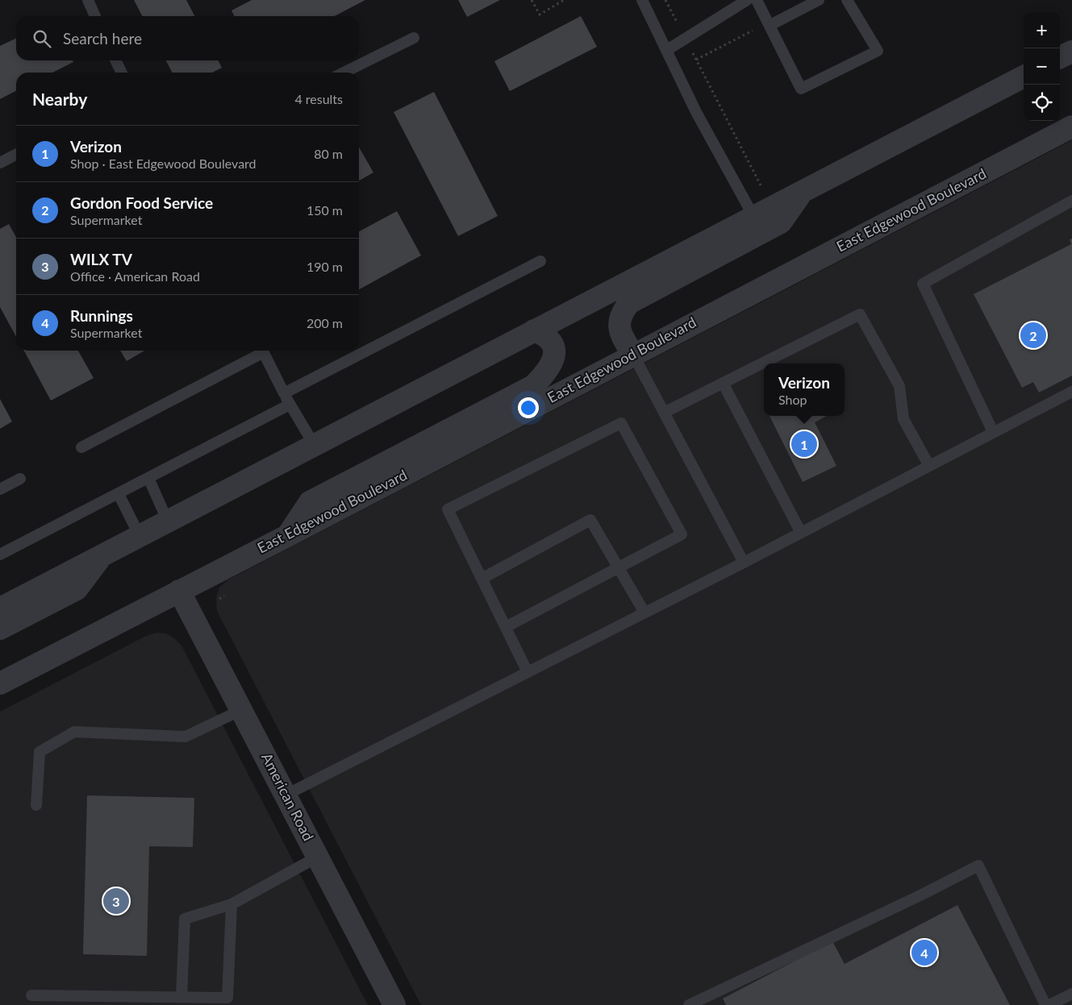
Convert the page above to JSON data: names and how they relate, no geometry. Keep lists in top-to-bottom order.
{
  "streets": {
    "street": ["East Edgewood Boulevard", "American Road"]
  },
  "crossings": [
    ["East Edgewood Boulevard", "American Road"]
  ],
  "page": {
    "map_buttons": ["+", "−"],
    "search": "Search here",
    "heading": ["Nearby", "4 results"],
    "list": [
      {
        "mark": "1",
        "name": "Verizon",
        "note": "Shop · East Edgewood Boulevard",
        "value": "80 m"
      },
      {
        "mark": "2",
        "name": "Gordon Food Service",
        "note": "Supermarket",
        "value": "150 m"
      },
      {
        "mark": "3",
        "name": "WILX TV",
        "note": "Office · American Road",
        "value": "190 m"
      },
      {
        "mark": "4",
        "name": "Runnings",
        "note": "Supermarket",
        "value": "200 m"
      }
    ],
    "pins": [
      "2",
      "1",
      "3",
      "4"
    ],
    "popup": ["Verizon", "Shop"]
  }
}
